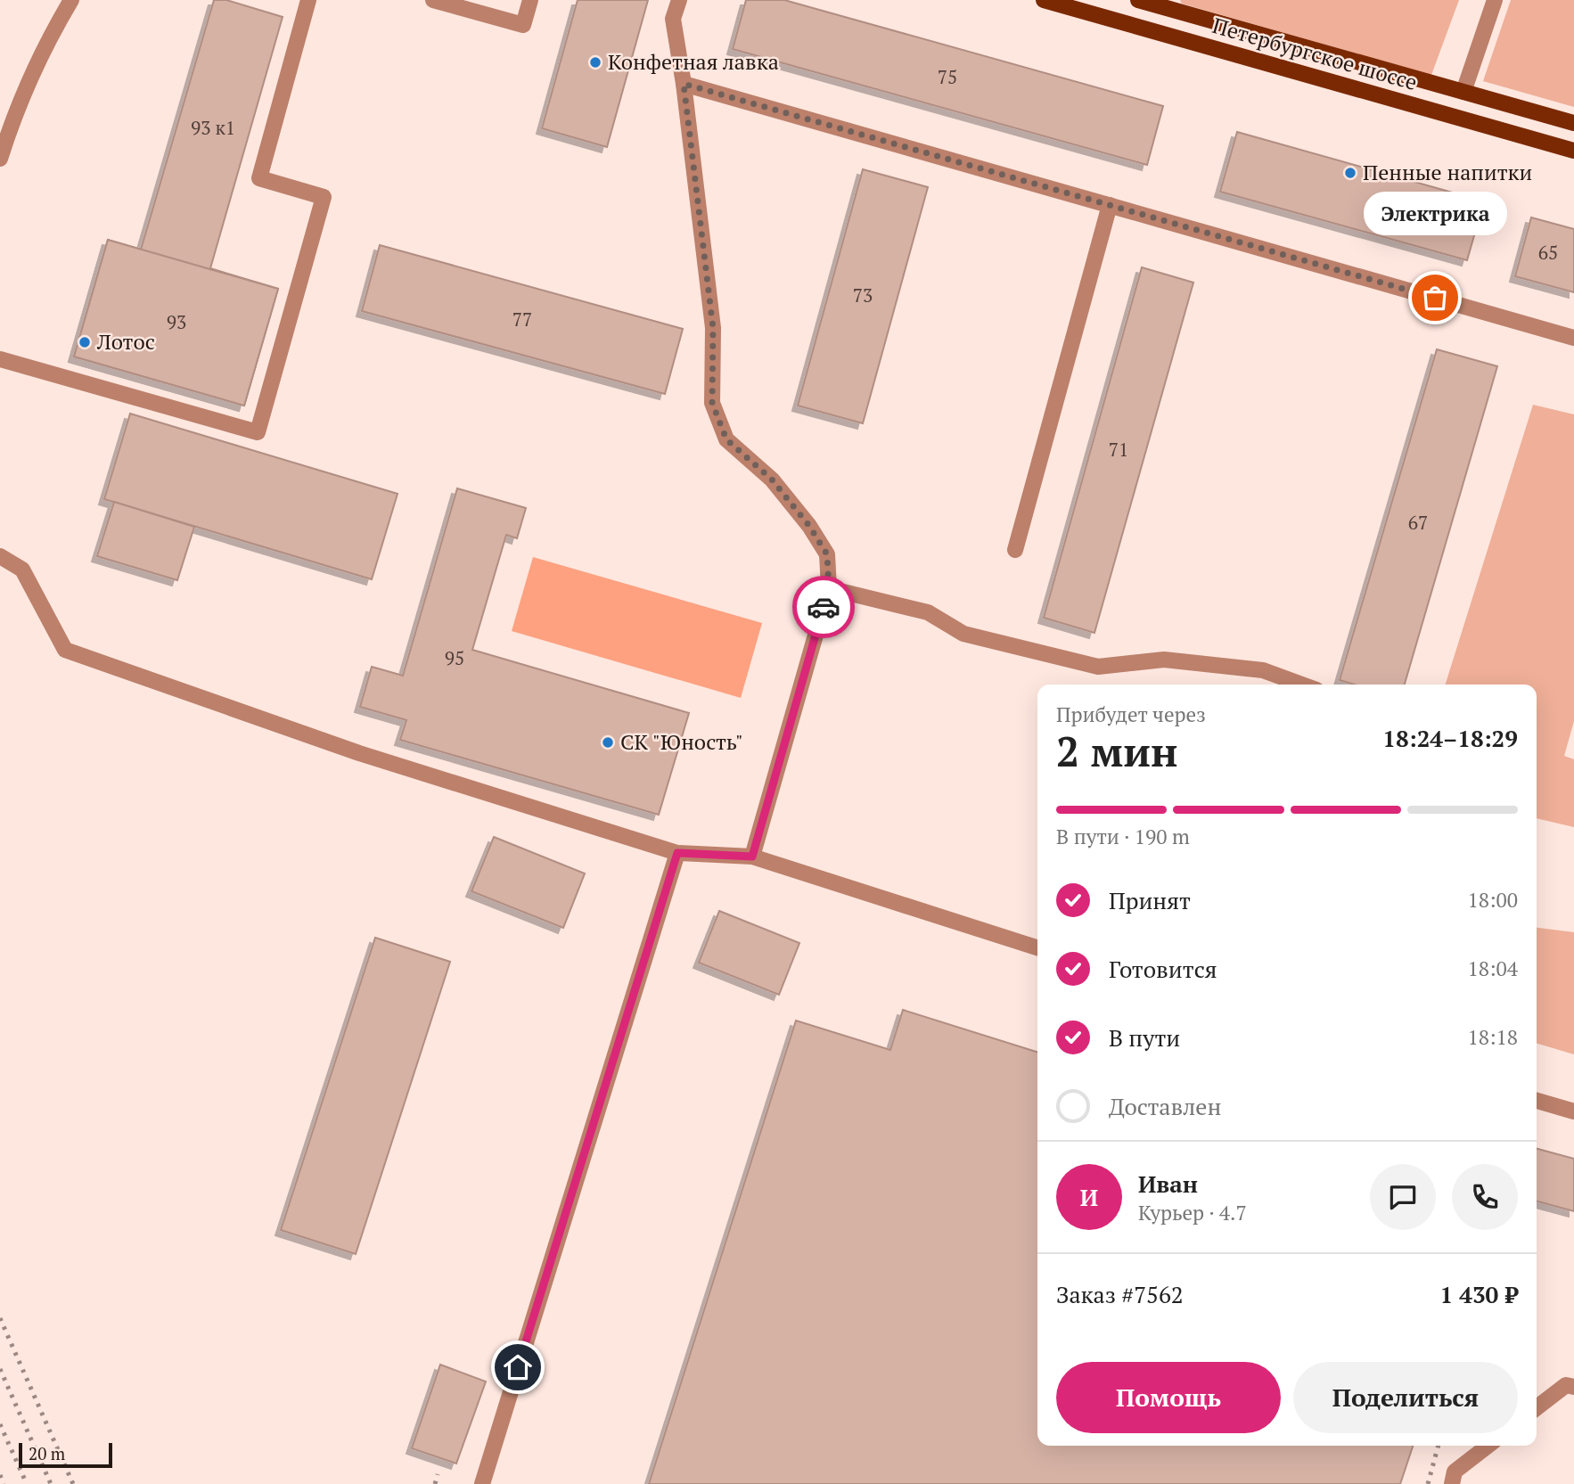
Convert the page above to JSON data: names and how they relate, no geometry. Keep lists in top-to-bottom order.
{
  "streets": {
    "main road": ["Петербургское шоссе"]
  },
  "places": [
    "Конфетная лавка",
    "Пенные напитки",
    "Электрика",
    "Лотос",
    "СК \"Юность\""
  ],
  "house_numbers": [
    "75",
    "93 к1",
    "65",
    "73",
    "77",
    "93",
    "71",
    "67",
    "95"
  ],
  "scale_bar": "20 m",
  "page": {
    "bubble": "Электрика",
    "heading": ["2 мин", "Прибудет через", "18:24–18:29"],
    "panel": [
      "Иван",
      "Курьер · 4.7",
      "Заказ #7562",
      "1 430 ₽"
    ],
    "bar": "В пути · 190 m",
    "list": [
      ["Принят", "18:00"],
      ["Готовится", "18:04"],
      ["В пути", "18:18"],
      "Доставлен"
    ],
    "round": "И",
    "buttons": ["Помощь", "Поделиться"],
    "scale": "20 m"
  }
}
